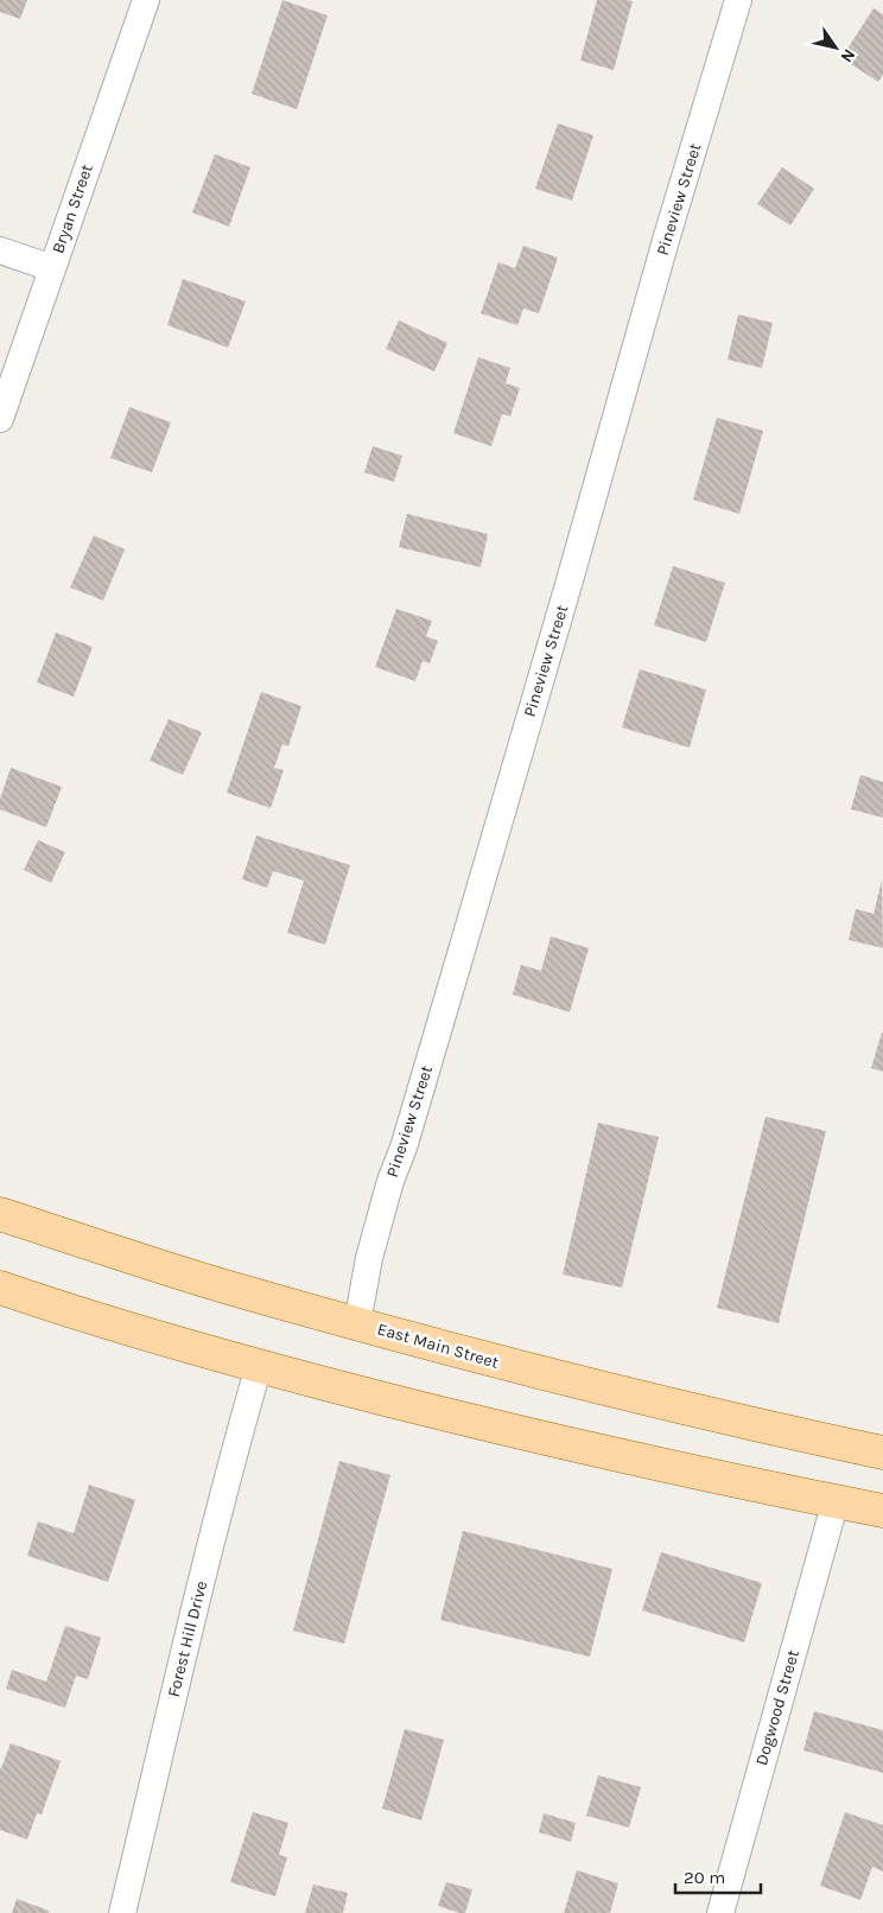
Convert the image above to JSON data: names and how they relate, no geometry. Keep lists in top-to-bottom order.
{
  "streets": {
    "main road": ["East Main Street"],
    "street": [
      "Pineview Street",
      "Bryan Street",
      "Forest Hill Drive",
      "Dogwood Street"
    ]
  },
  "crossings": [
    ["Pineview Street", "East Main Street"]
  ],
  "scale_bar": "20 m",
  "north": "bottom right"
}
